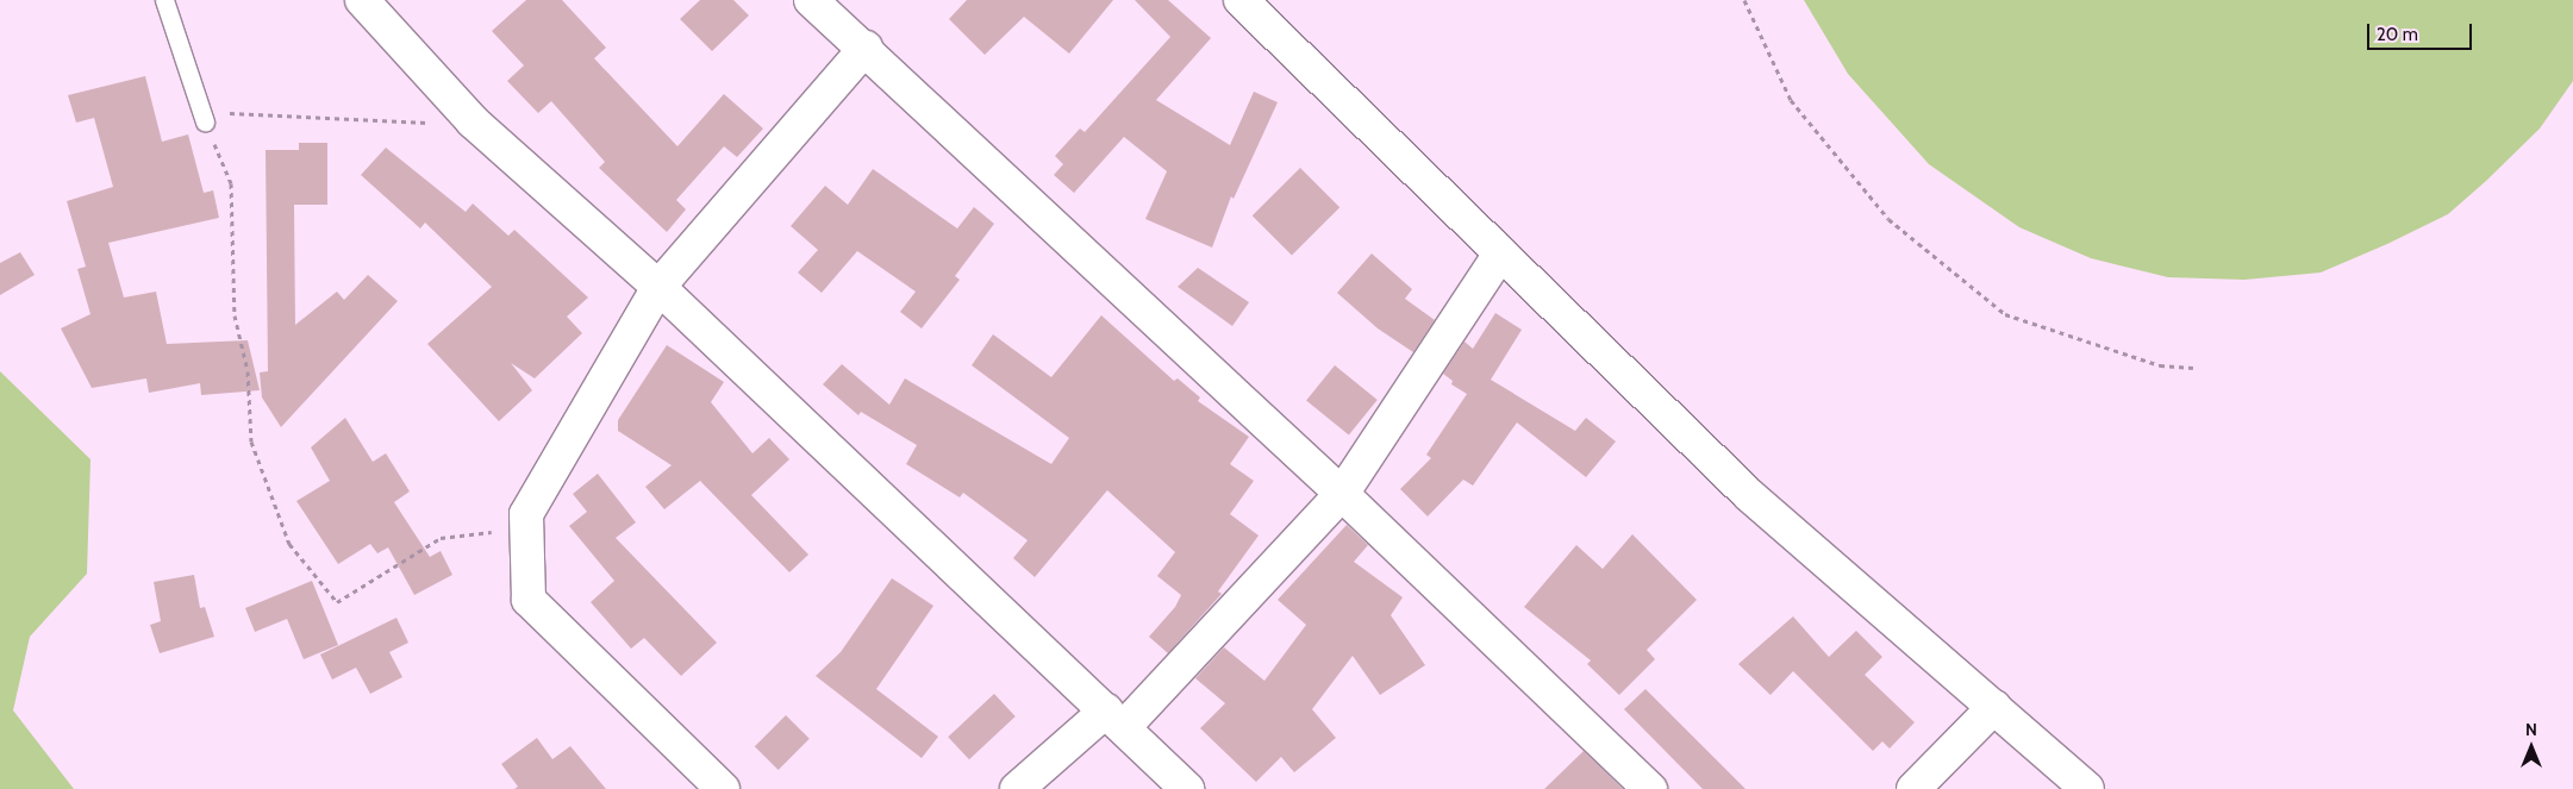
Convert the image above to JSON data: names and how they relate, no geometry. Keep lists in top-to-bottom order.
{
  "scale_bar": "20 m",
  "north": "top"
}
